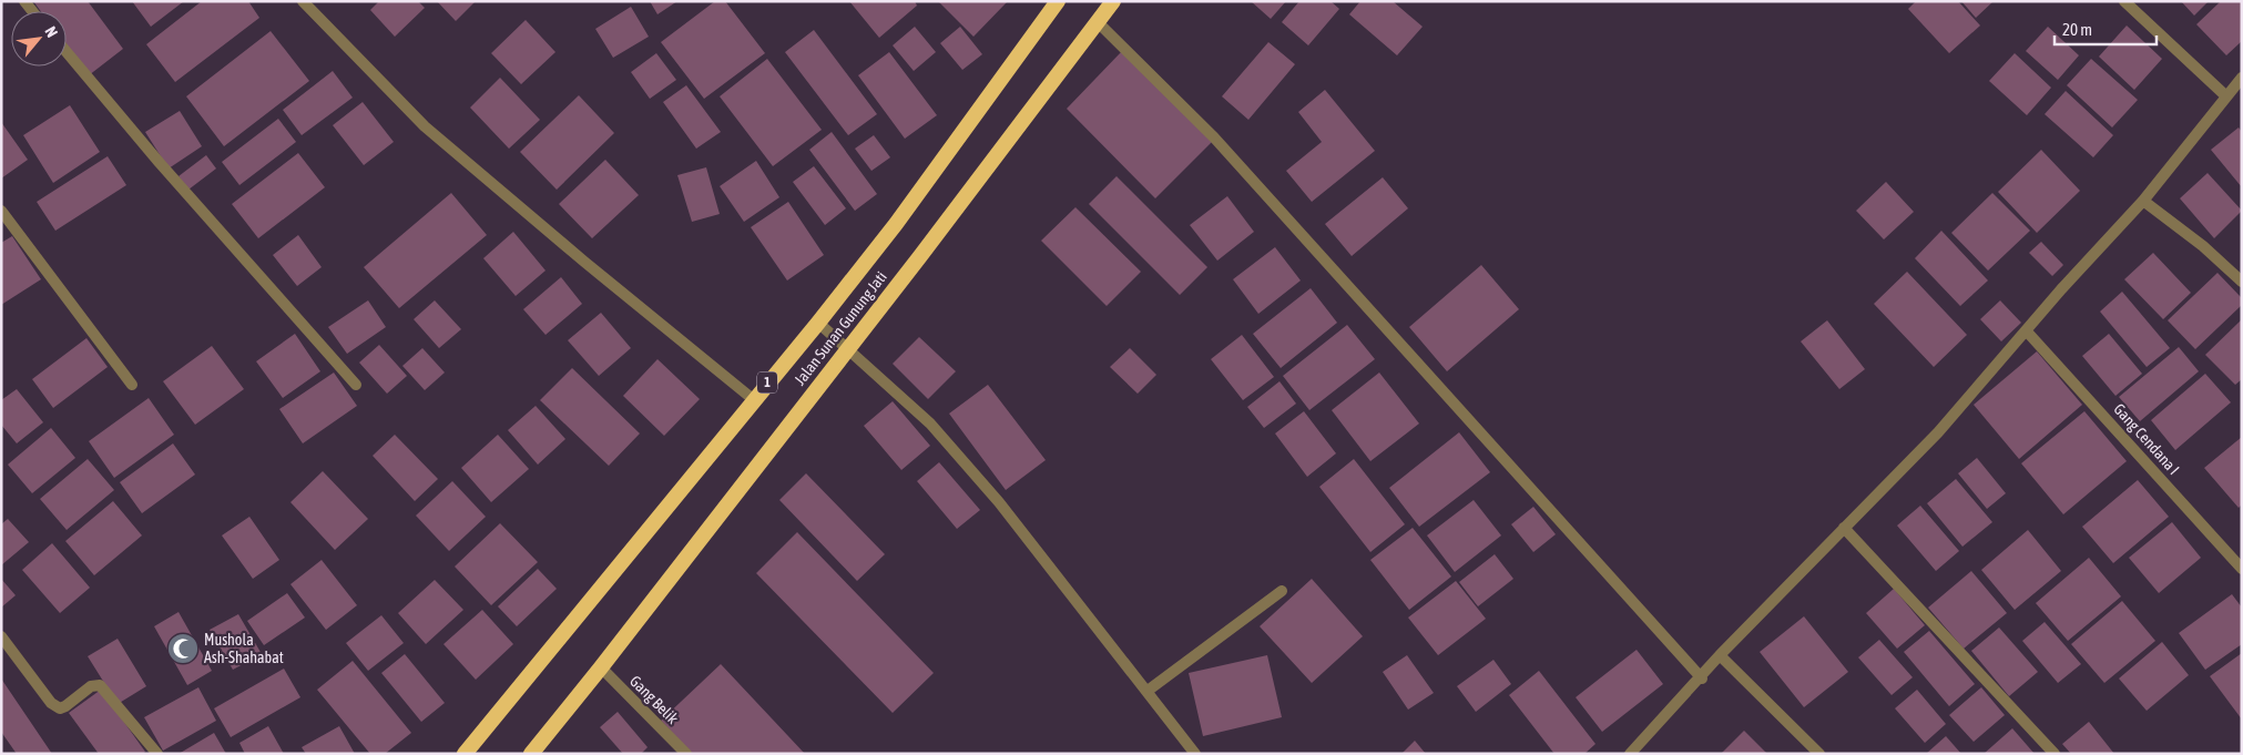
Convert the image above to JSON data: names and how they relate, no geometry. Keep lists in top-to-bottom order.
{
  "streets": {
    "highway": ["Jalan Sunan Gunung Jati", "1"],
    "street": ["Gang Cendana I", "Gang Belik"]
  },
  "crossings": [
    ["Jalan Sunan Gunung Jati", "Gang Belik"]
  ],
  "places": {
    "mosque": ["Mushola Ash-Shahabat"]
  },
  "scale_bar": "20 m",
  "north": "top right"
}
